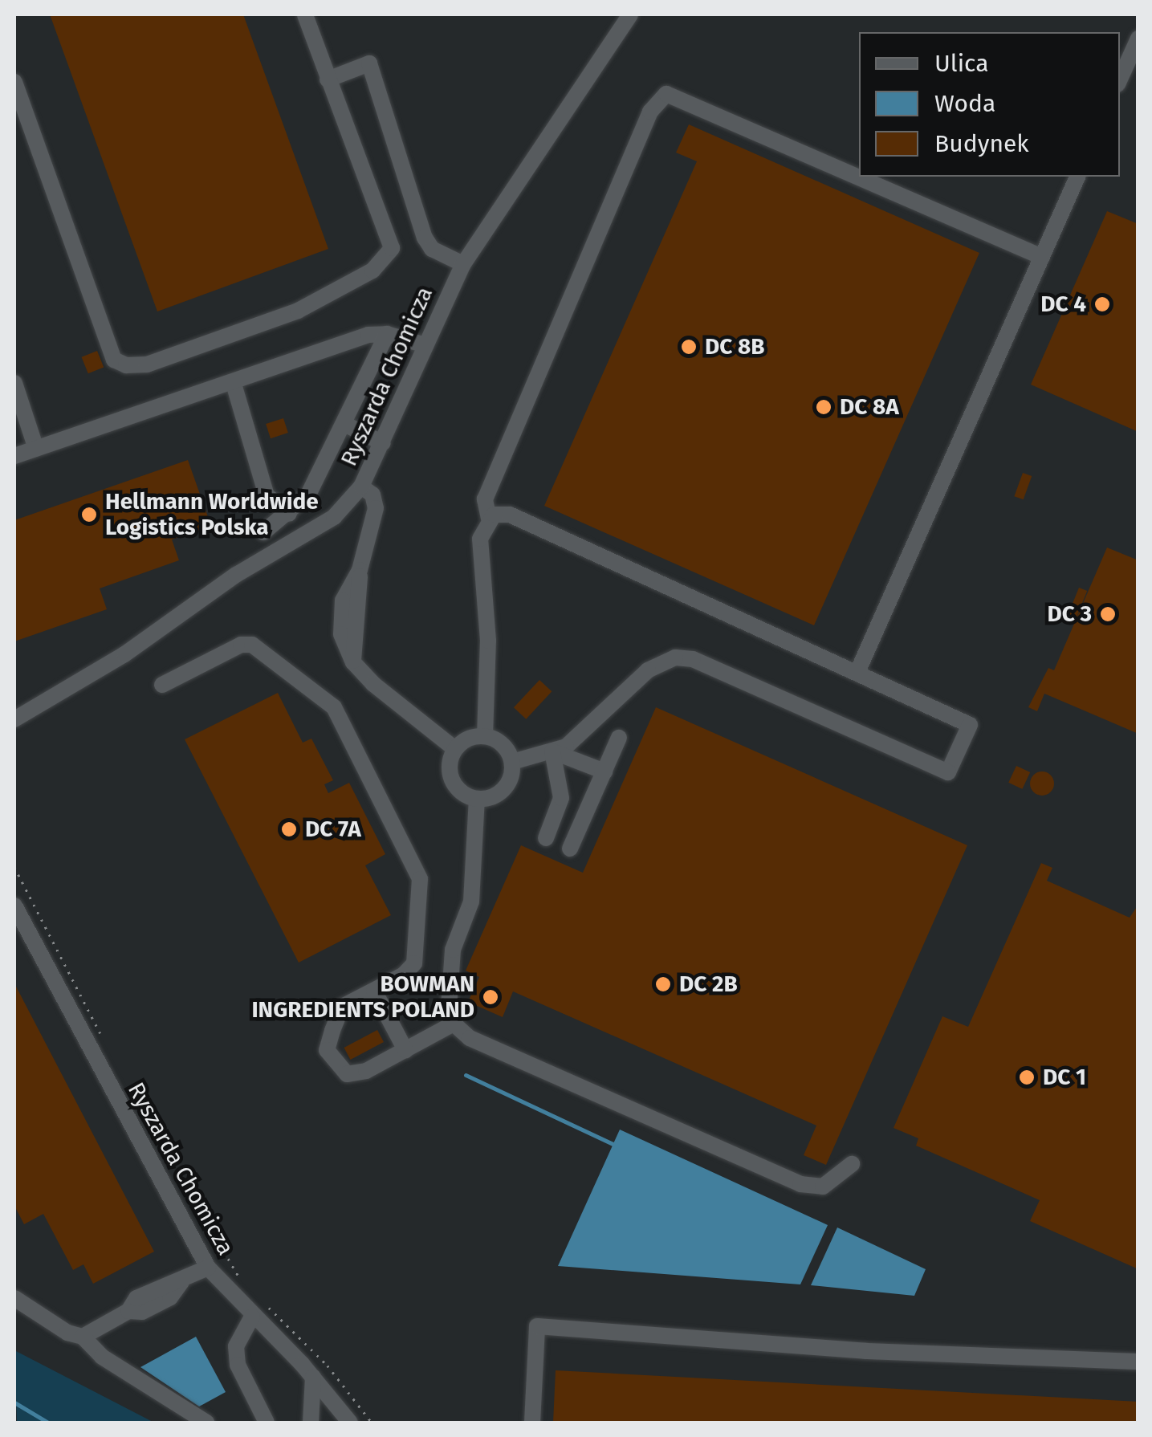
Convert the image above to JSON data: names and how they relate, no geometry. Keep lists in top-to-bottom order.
{
  "streets": {
    "street": ["Ryszarda Chomicza"]
  },
  "places": [
    "DC 4",
    "DC 8B",
    "DC 8A",
    "Hellmann Worldwide Logistics Polska",
    "DC 3",
    "DC 7A",
    "DC 2B",
    "BOWMAN INGREDIENTS POLAND",
    "DC 1"
  ],
  "legend": ["Ulica", "Woda", "Budynek"]
}
